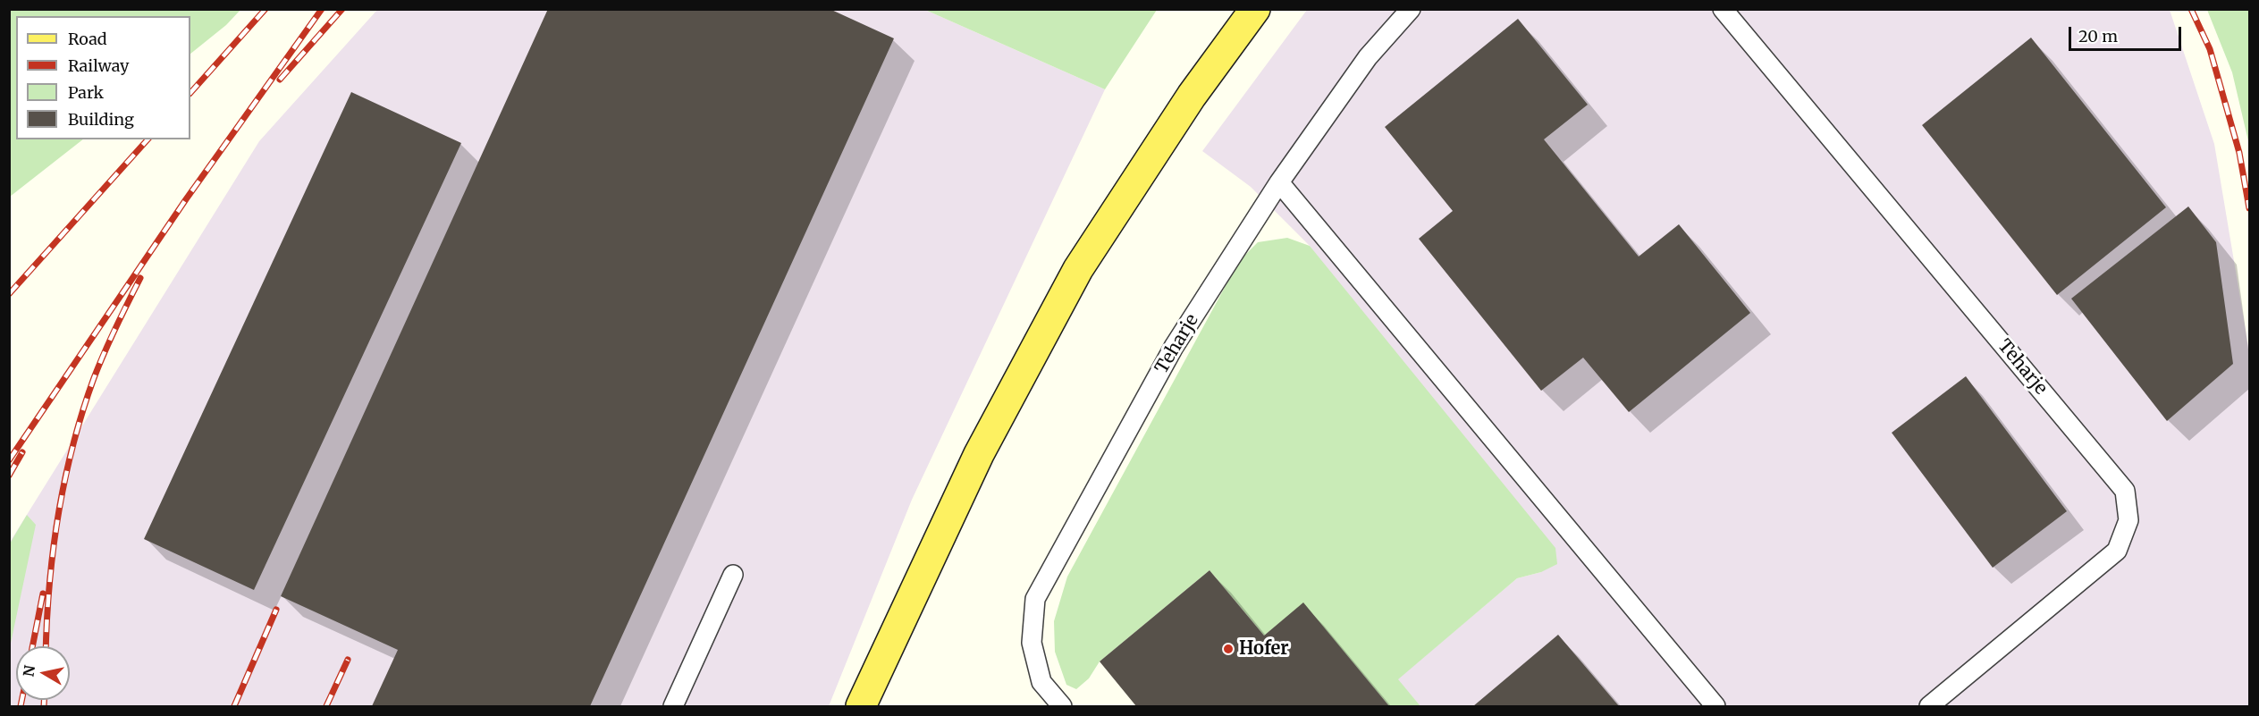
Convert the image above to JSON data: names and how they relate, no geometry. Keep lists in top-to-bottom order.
{
  "streets": {
    "lane": ["Teharje"]
  },
  "places": ["Hofer"],
  "legend": [
    "Road",
    "Railway",
    "Park",
    "Building"
  ],
  "scale_bar": "20 m",
  "north": "left"
}
